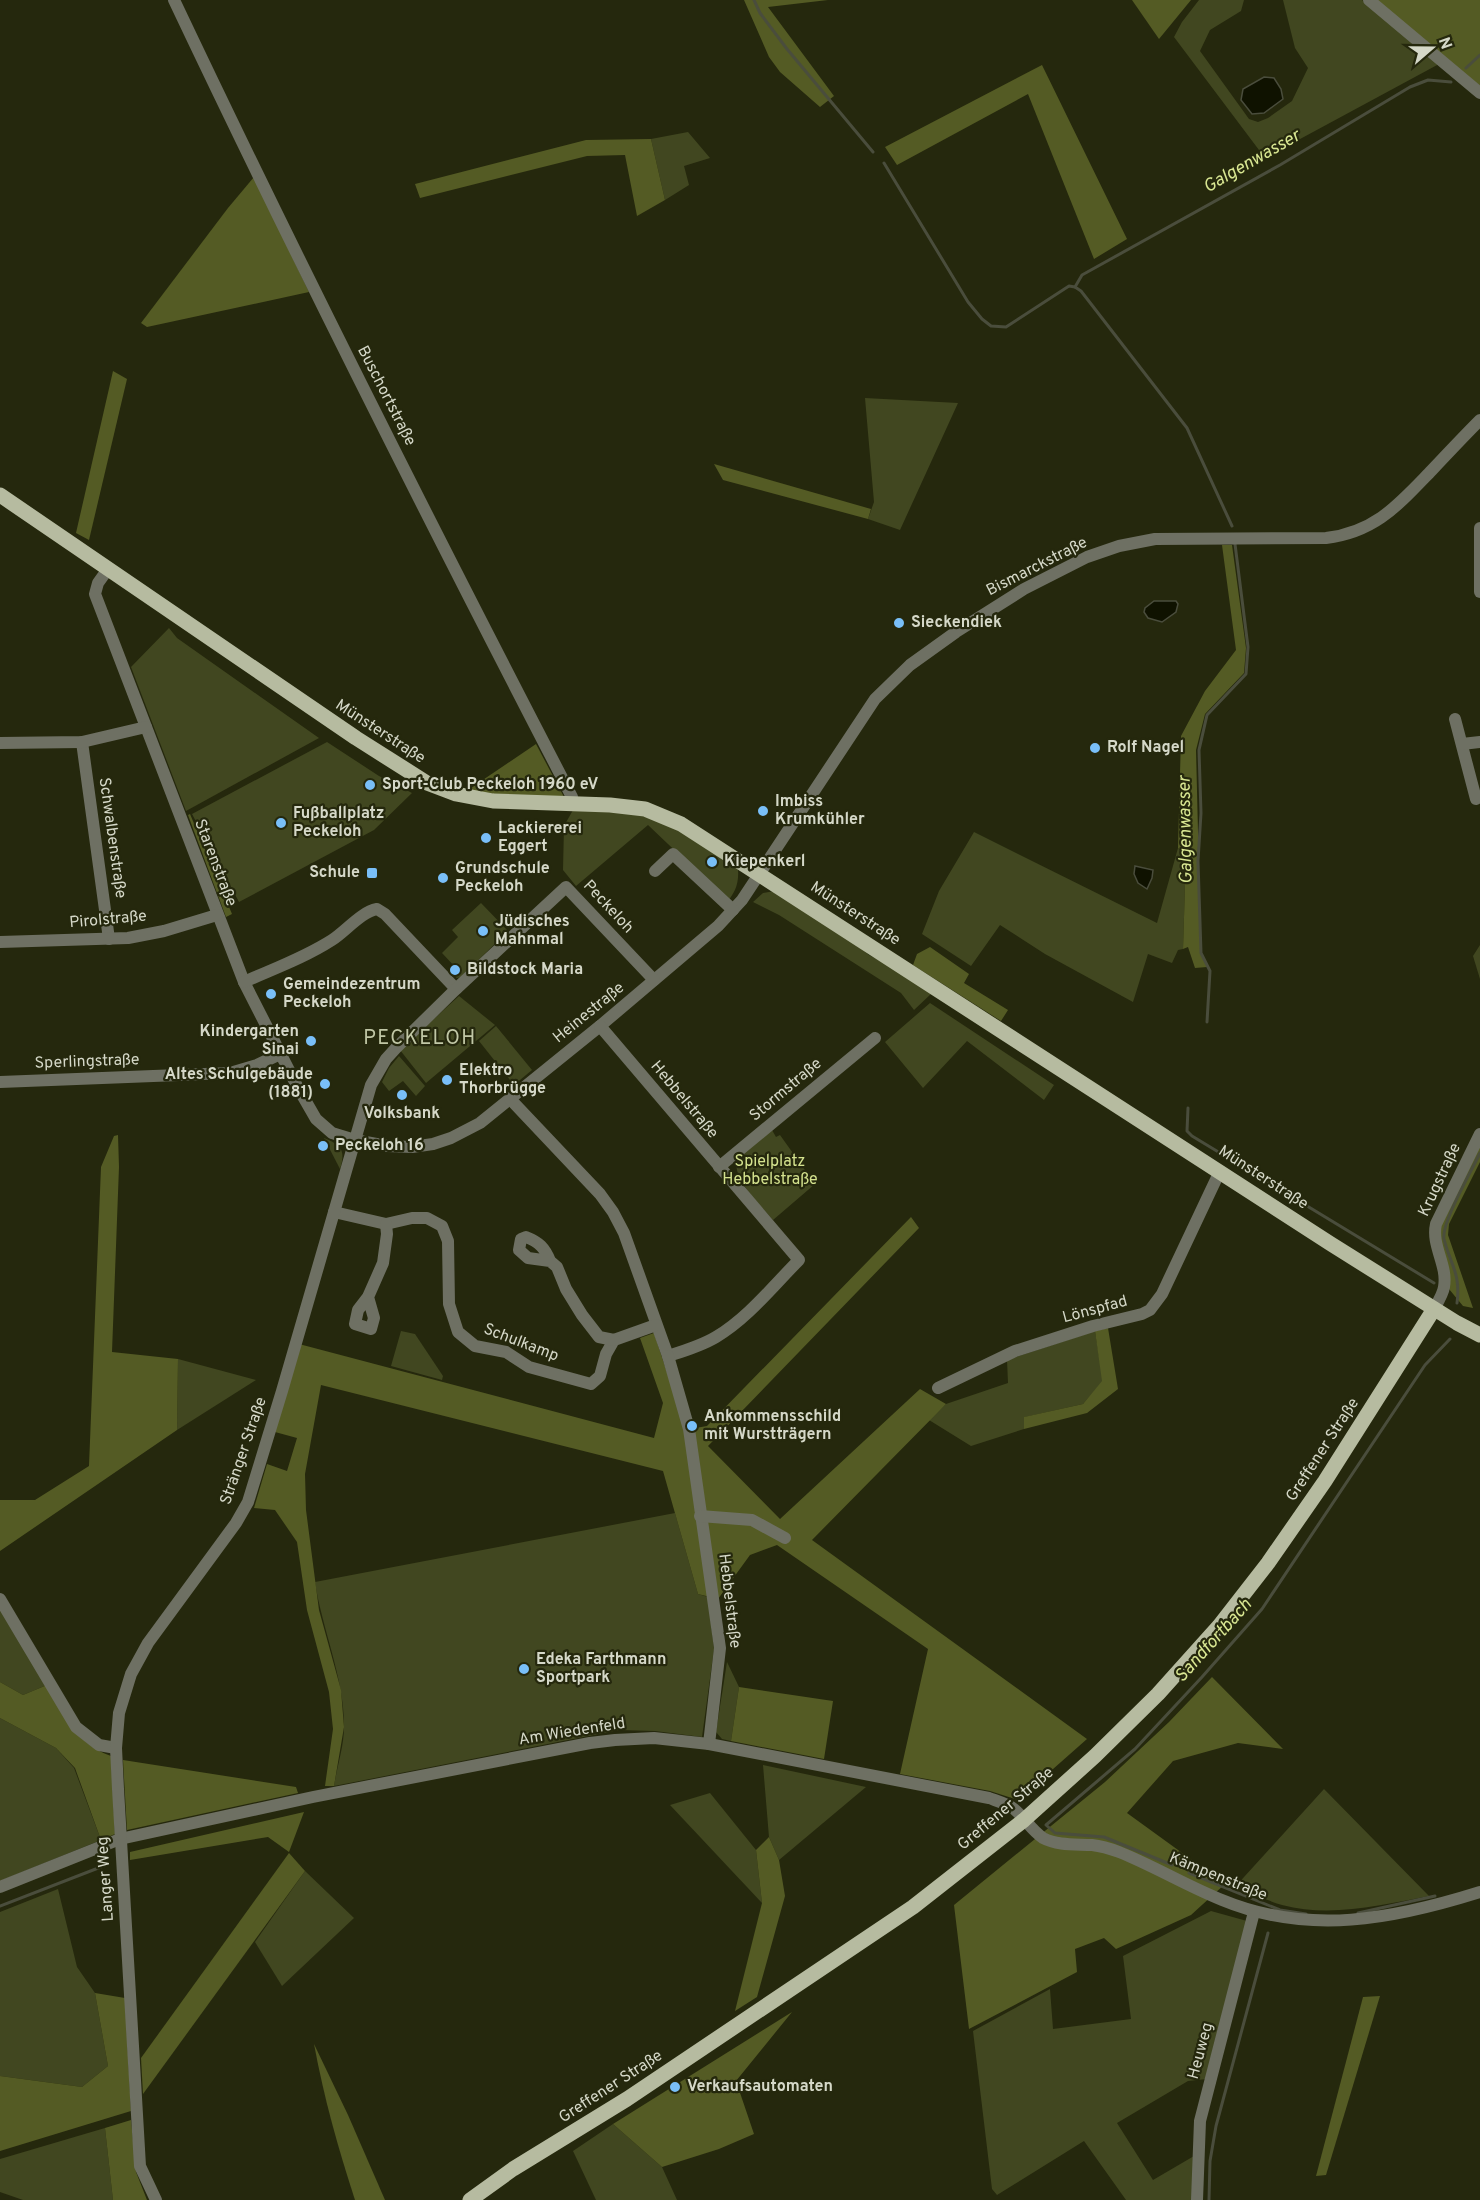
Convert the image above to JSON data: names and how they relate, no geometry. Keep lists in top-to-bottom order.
{
  "streets": {
    "main road": ["Münsterstraße", "Greffener Straße"],
    "street": [
      "Buschortstraße",
      "Bismarckstraße",
      "Schwalbenstraße",
      "Starenstraße",
      "Peckeloh",
      "Pirolstraße",
      "Heinestraße",
      "Sperlingstraße",
      "Stormstraße",
      "Hebbelstraße",
      "Krugstraße",
      "Lönspfad",
      "Schulkamp",
      "Stränger Straße",
      "Am Wiedenfeld",
      "Kämpenstraße",
      "Langer Weg",
      "Heuweg"
    ]
  },
  "crossings": [
    ["Buschortstraße", "Münsterstraße"],
    ["Bismarckstraße", "Münsterstraße"],
    ["Bismarckstraße", "Heinestraße"],
    ["Münsterstraße", "Starenstraße"],
    ["Münsterstraße", "Heinestraße"],
    ["Münsterstraße", "Krugstraße"],
    ["Münsterstraße", "Lönspfad"],
    ["Münsterstraße", "Greffener Straße"],
    ["Schwalbenstraße", "Pirolstraße"],
    ["Starenstraße", "Peckeloh"],
    ["Starenstraße", "Pirolstraße"],
    ["Starenstraße", "Heinestraße"],
    ["Starenstraße", "Sperlingstraße"],
    ["Starenstraße", "Stränger Straße"],
    ["Peckeloh", "Heinestraße"],
    ["Peckeloh", "Stränger Straße"],
    ["Heinestraße", "Hebbelstraße"],
    ["Heinestraße", "Stränger Straße"],
    ["Stormstraße", "Hebbelstraße"],
    ["Hebbelstraße", "Am Wiedenfeld"],
    ["Krugstraße", "Greffener Straße"],
    ["Schulkamp", "Stränger Straße"],
    ["Greffener Straße", "Am Wiedenfeld"],
    ["Greffener Straße", "Kämpenstraße"],
    ["Stränger Straße", "Langer Weg"],
    ["Am Wiedenfeld", "Kämpenstraße"],
    ["Am Wiedenfeld", "Langer Weg"],
    ["Kämpenstraße", "Heuweg"]
  ],
  "districts": ["PECKELOH"],
  "water": ["Galgenwasser", "Sandfortbach"],
  "parks": ["Spielplatz Hebbelstraße"],
  "places": {
    "other": [
      "Sieckendiek",
      "Rolf Nagel",
      "Sport-Club Peckeloh 1960 eV",
      "Imbiss Krumkühler",
      "Fußballplatz Peckeloh",
      "Lackiererei Eggert",
      "Kiepenkerl",
      "Grundschule Peckeloh",
      "Jüdisches Mahnmal",
      "Bildstock Maria",
      "Gemeindezentrum Peckeloh",
      "Kindergarten Sinai",
      "Elektro Thorbrügge",
      "Altes Schulgebäude (1881)",
      "Volksbank",
      "Peckeloh 16",
      "Ankommensschild mit Wurstträgern",
      "Edeka Farthmann Sportpark",
      "Verkaufsautomaten"
    ],
    "transit": ["Schule"]
  },
  "north": "right"
}
